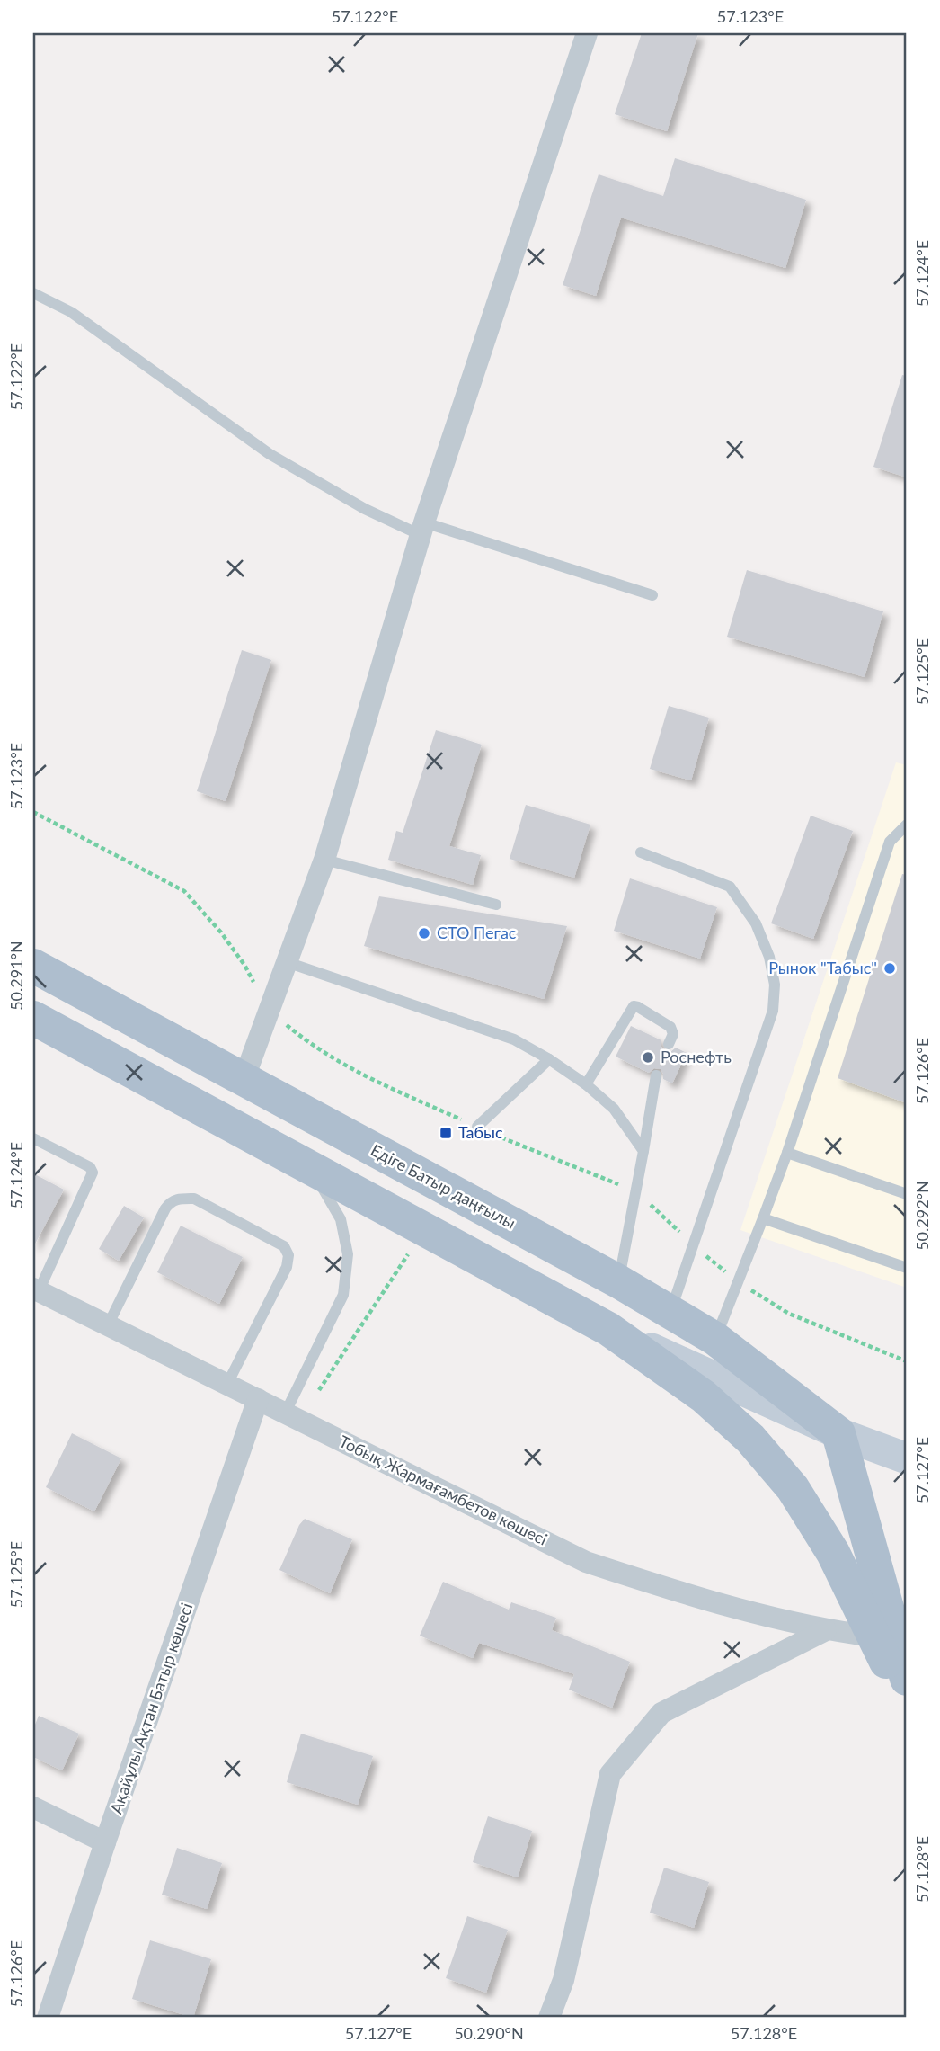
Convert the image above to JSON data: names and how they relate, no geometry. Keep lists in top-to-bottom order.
{
  "streets": {
    "main road": ["Едіге Батыр даңғылы"],
    "street": ["Тобық Жармағамбетов көшесі", "Ақайұлы Ақтан Батыр көшесі"]
  },
  "crossings": [
    ["Тобық Жармағамбетов көшесі", "Ақайұлы Ақтан Батыр көшесі"]
  ],
  "places": {
    "other": ["СТО Пегас", "Рынок \"Табыс\"", "Роснефть"],
    "transit": ["Табыс"]
  },
  "coordinates": [
    "57.122°E",
    "57.123°E",
    "57.124°E",
    "57.125°E",
    "50.291°N",
    "57.126°E",
    "50.292°N",
    "57.127°E",
    "57.128°E",
    "50.290°N"
  ]
}
